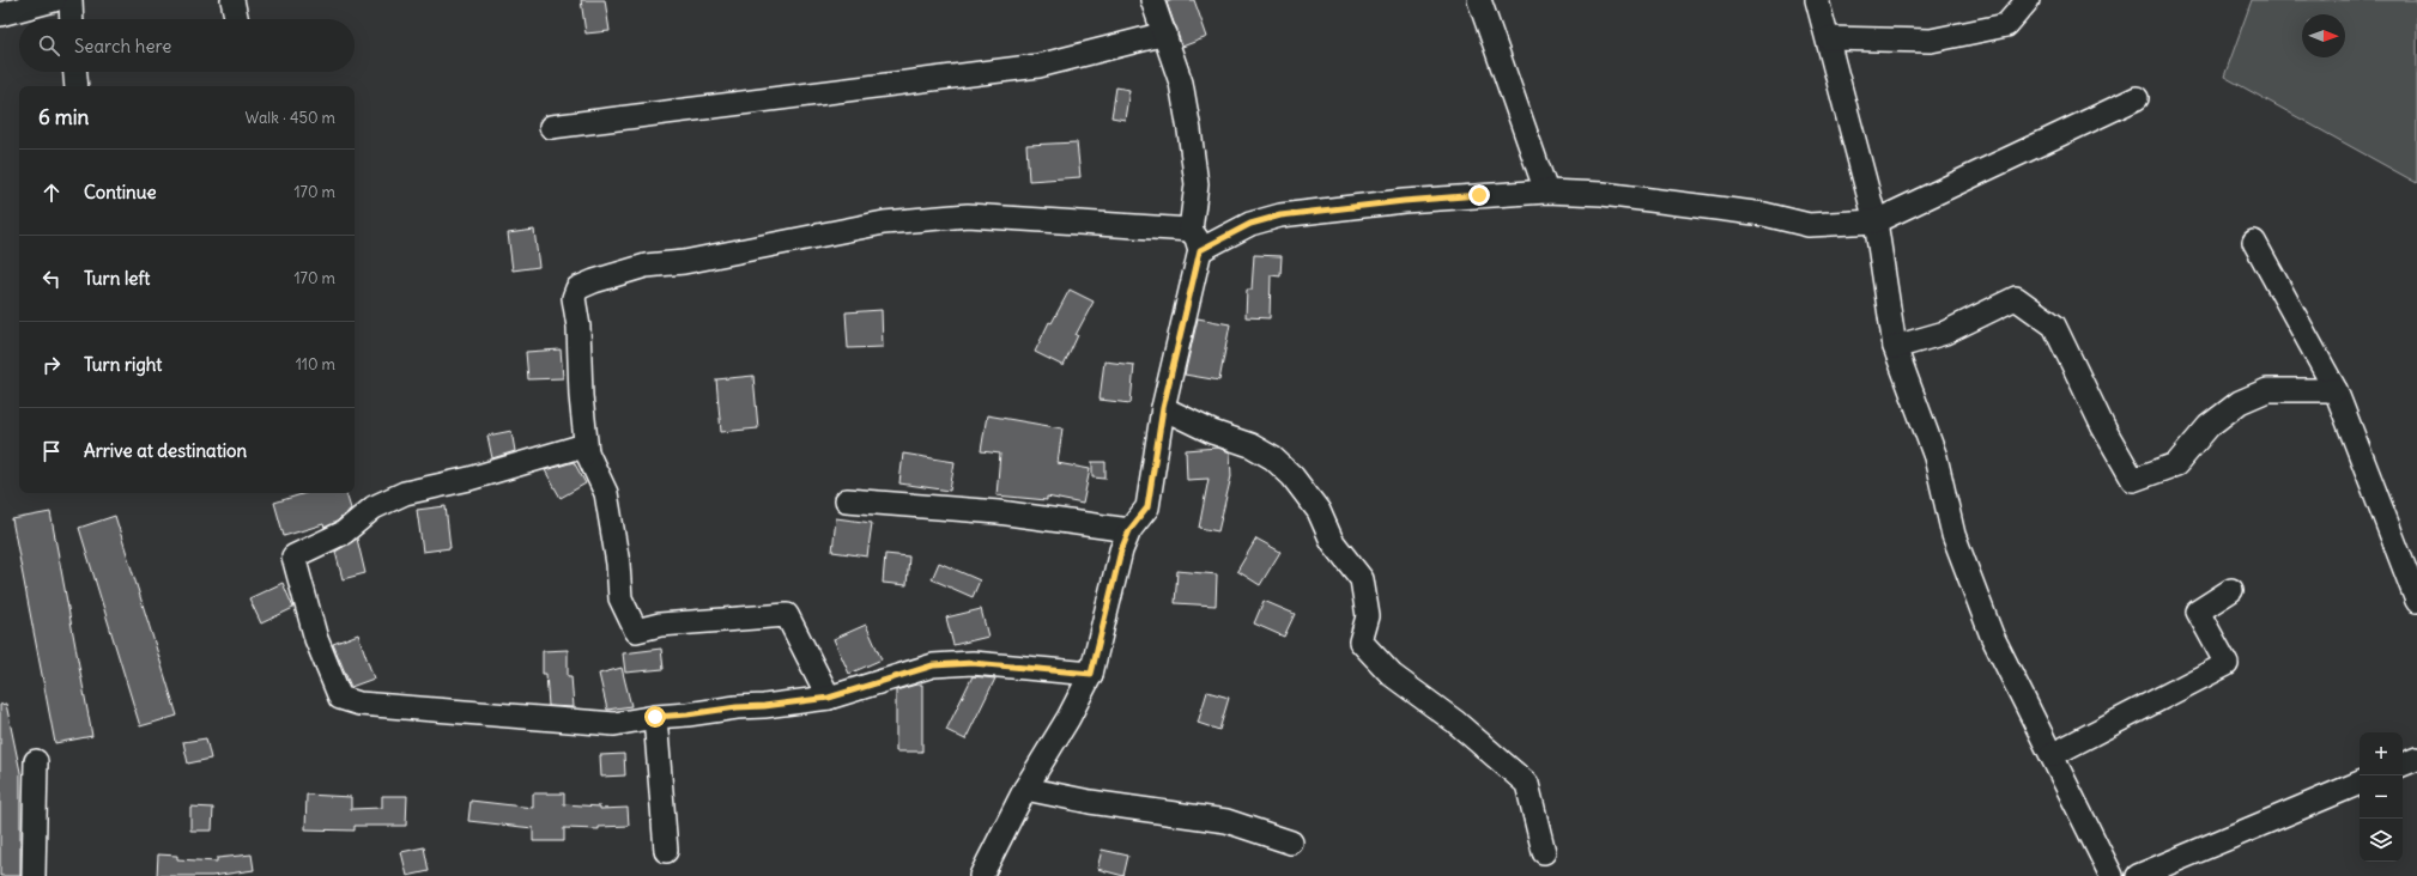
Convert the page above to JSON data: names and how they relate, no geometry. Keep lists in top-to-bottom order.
{
  "north": "right",
  "page": {
    "search": "Search here",
    "heading": ["6 min", "Walk · 450 m"],
    "list": [
      ["Continue", "170 m"],
      ["Turn left", "170 m"],
      ["Turn right", "110 m"],
      "Arrive at destination"
    ],
    "map_buttons": ["+", "−"]
  }
}
